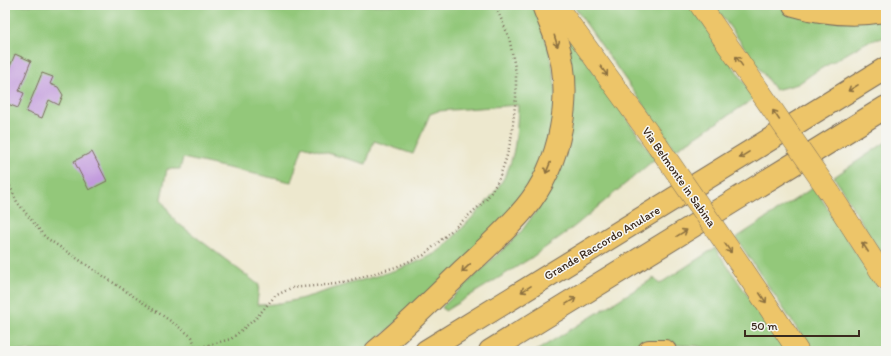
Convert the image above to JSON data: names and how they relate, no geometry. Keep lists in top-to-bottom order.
{
  "streets": {
    "highway": ["Grande Raccordo Anulare"],
    "main road": ["Via Belmonte in Sabina"]
  },
  "scale_bar": "50 m"
}
